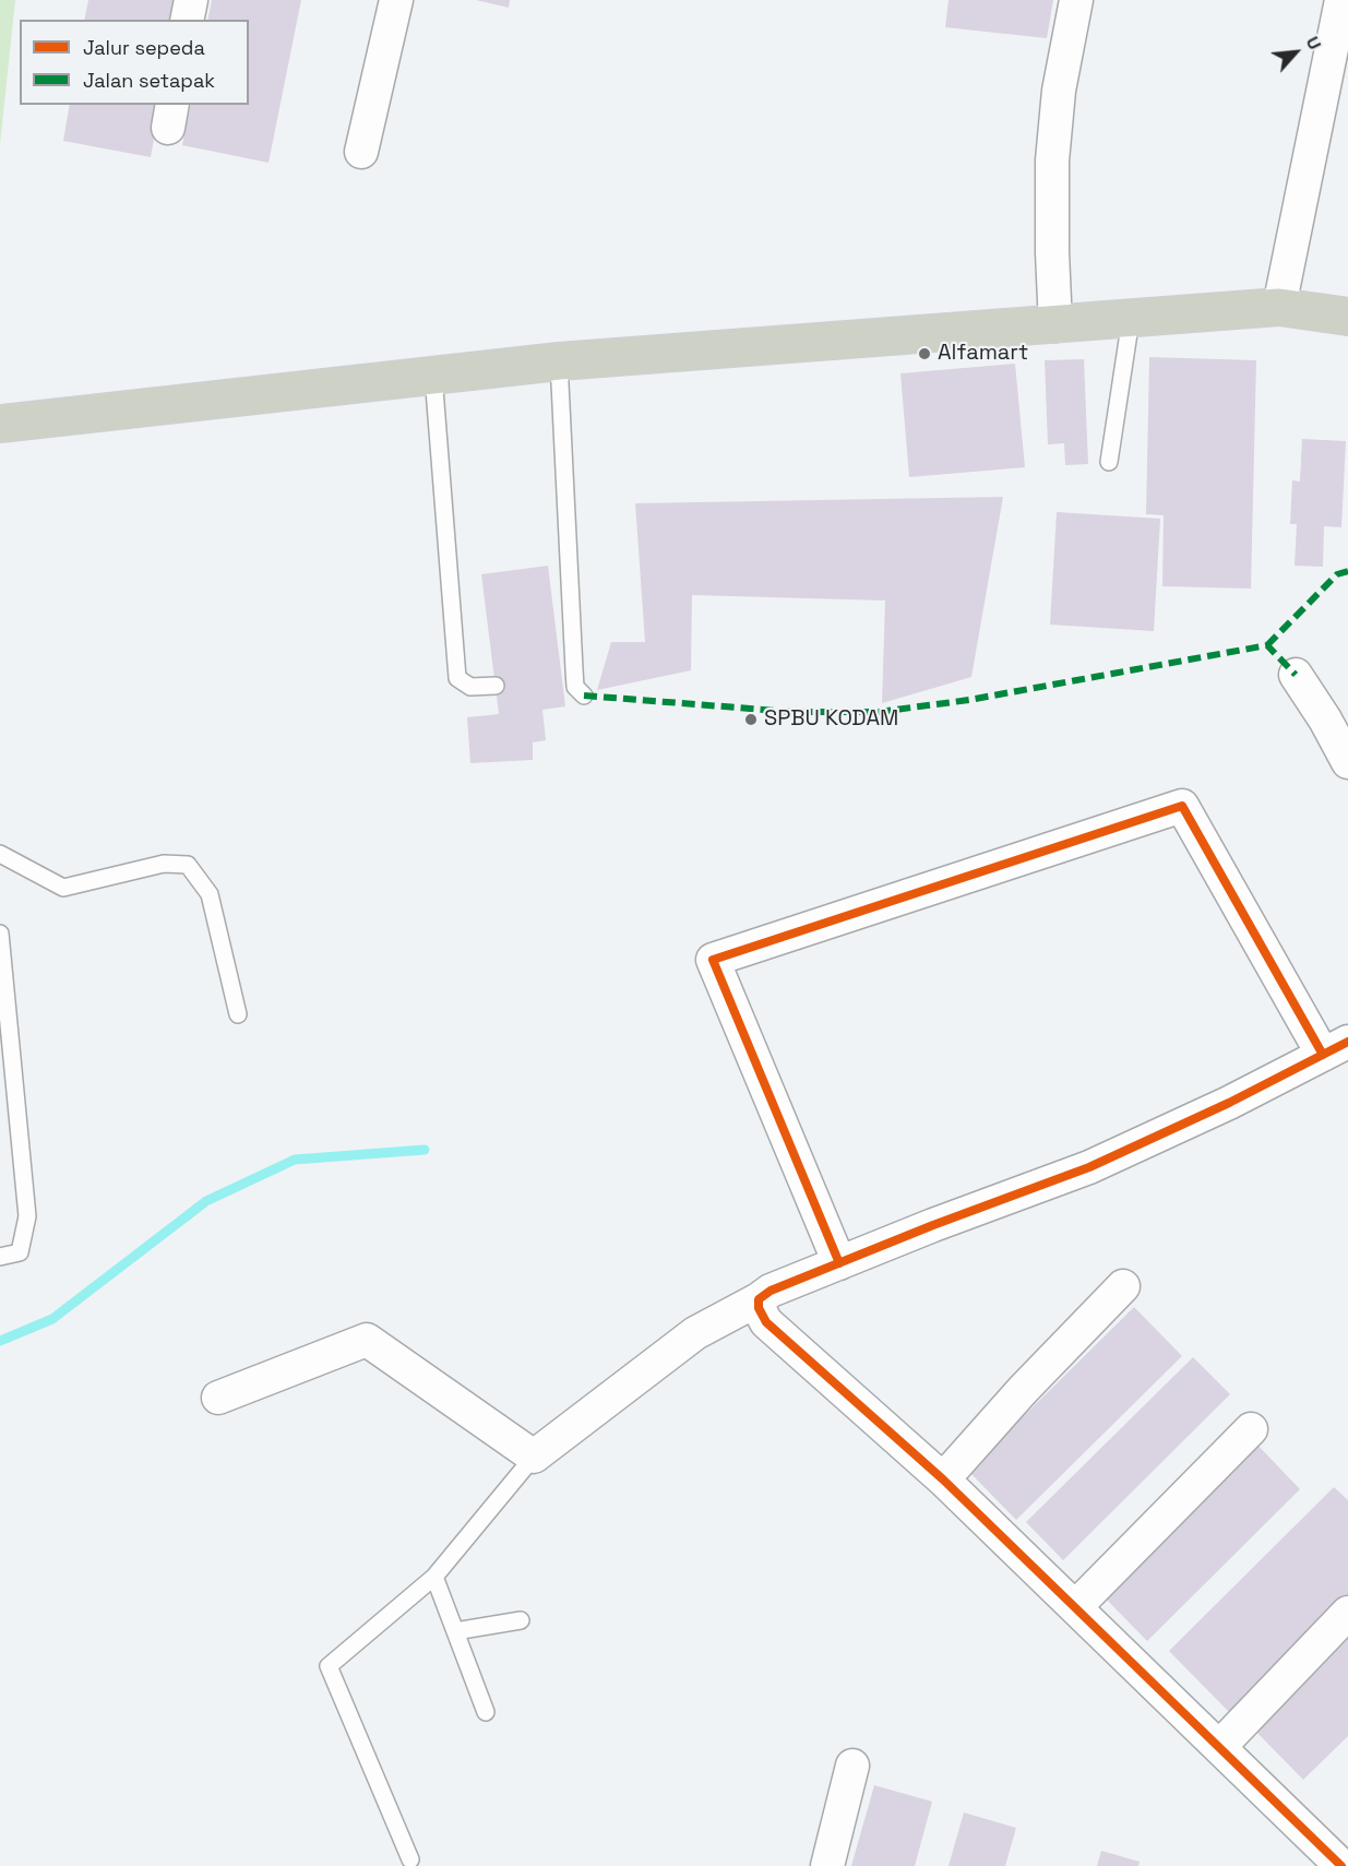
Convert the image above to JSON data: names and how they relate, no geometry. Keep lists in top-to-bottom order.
{
  "places": ["Alfamart", "SPBU KODAM"],
  "legend": ["Jalur sepeda", "Jalan setapak"],
  "north": "top right"
}
